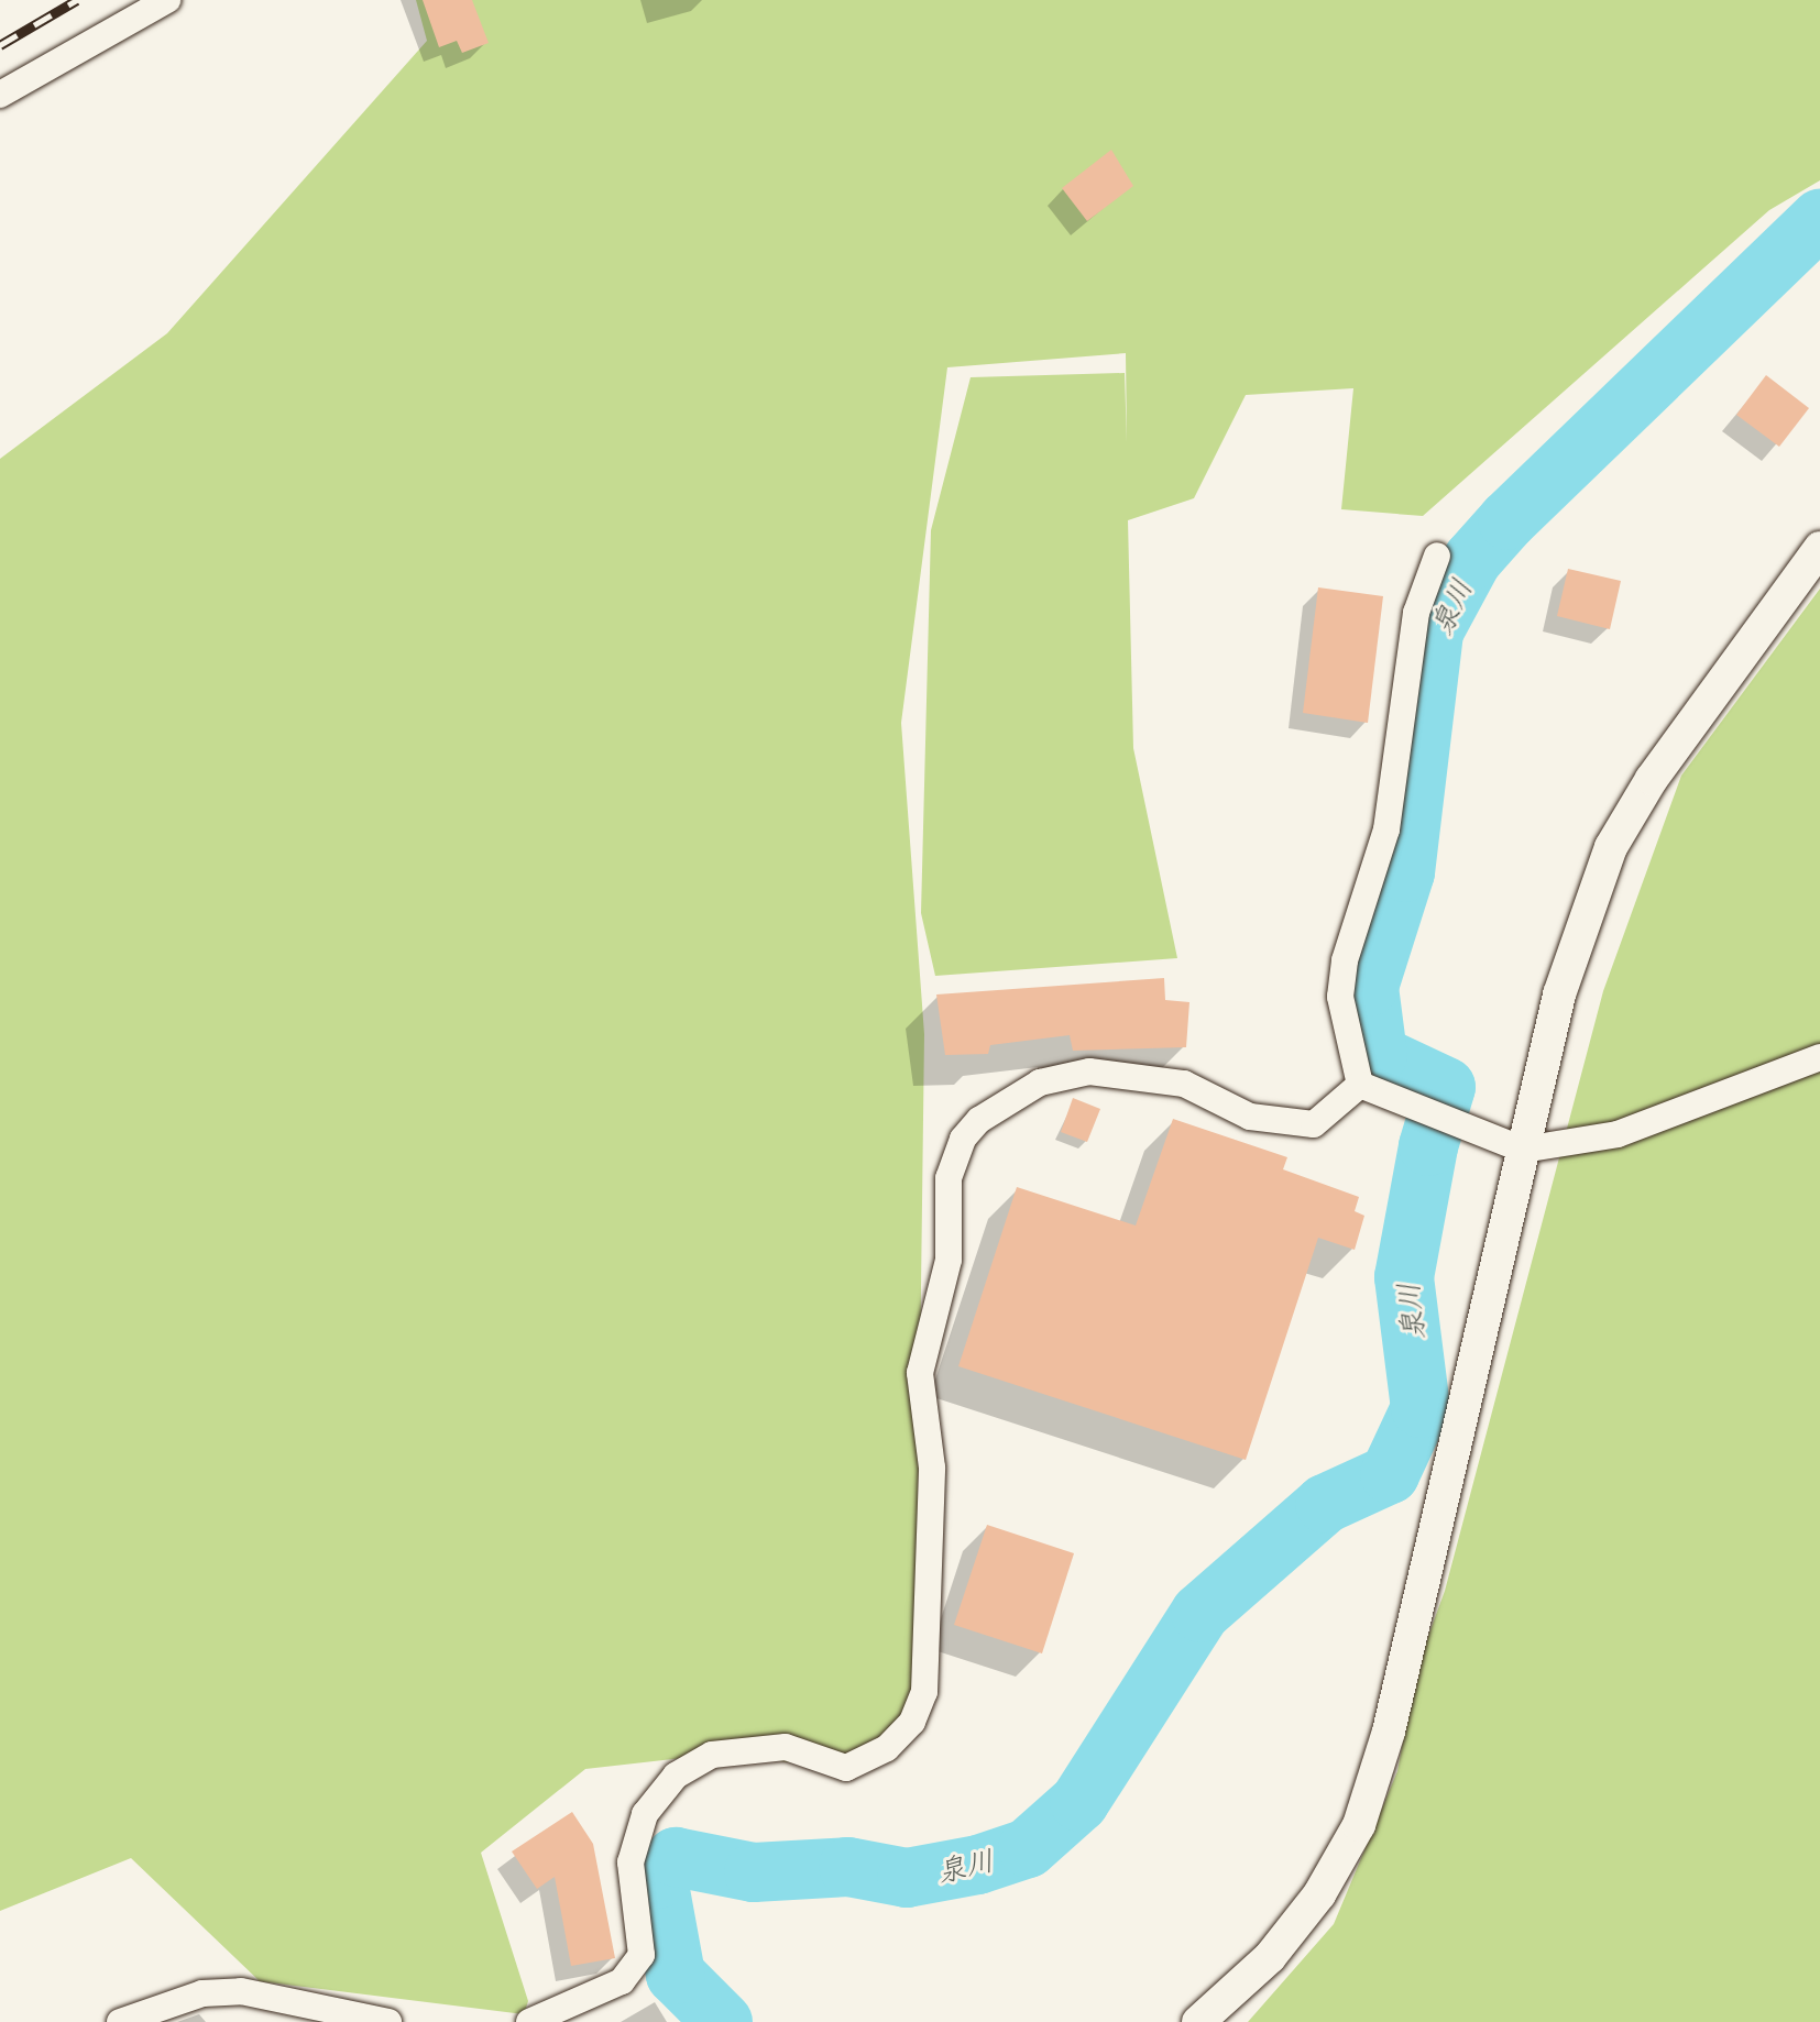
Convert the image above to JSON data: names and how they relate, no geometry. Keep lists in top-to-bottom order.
{
  "water": ["泉川"]
}
